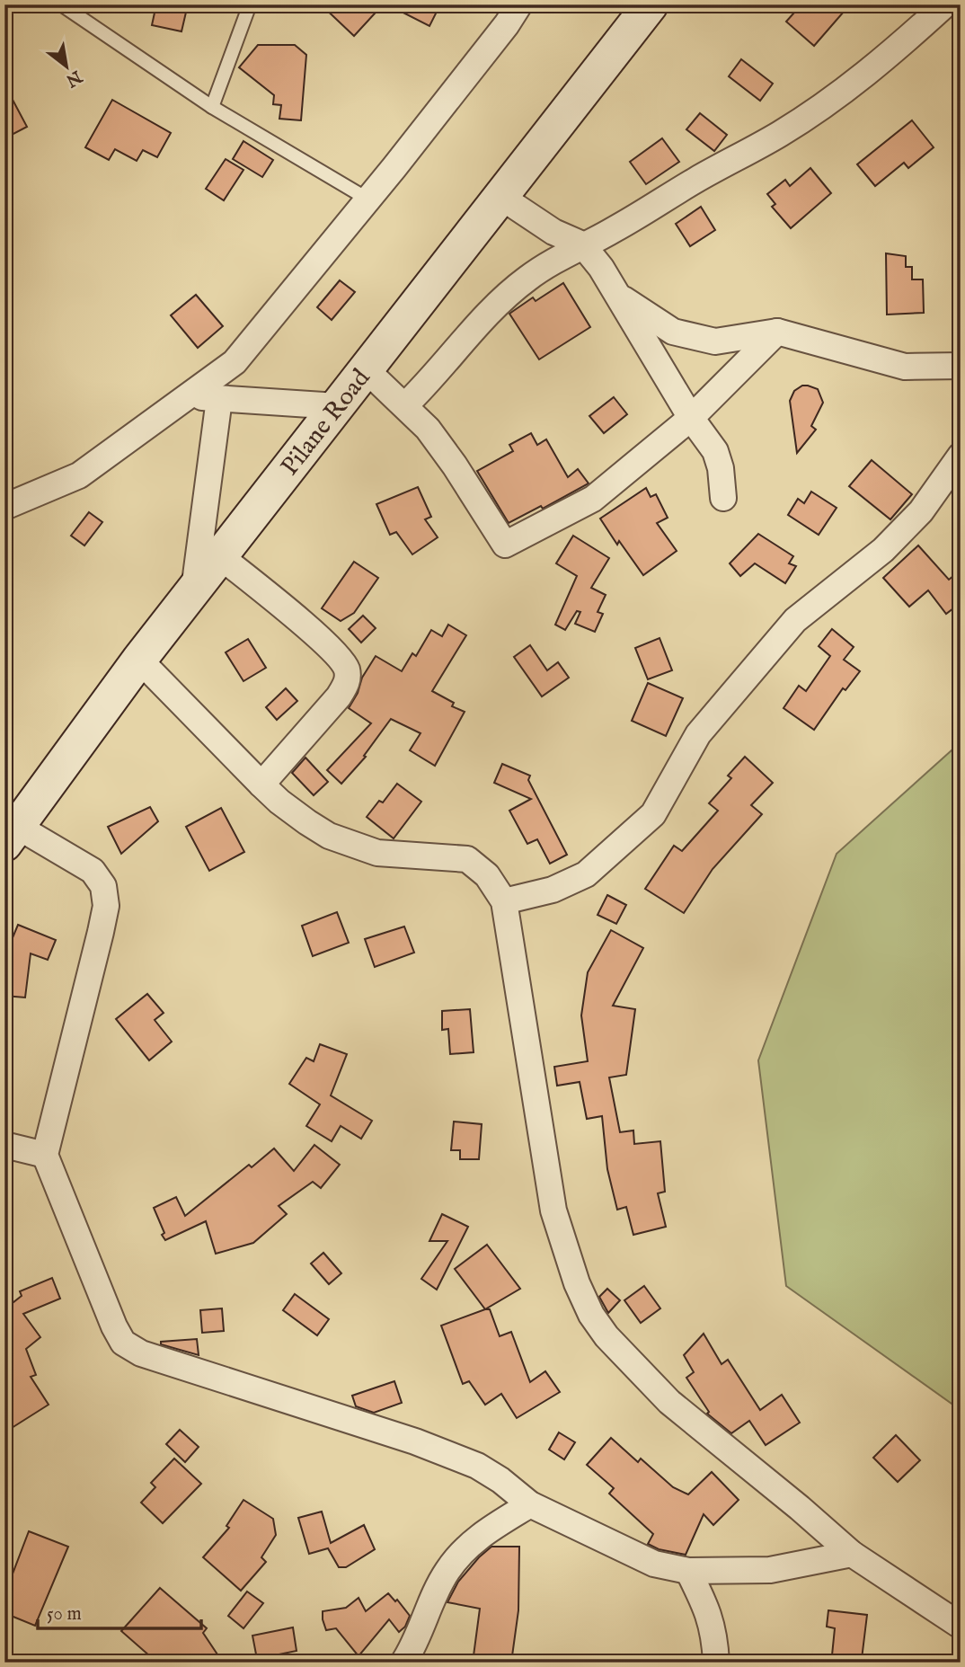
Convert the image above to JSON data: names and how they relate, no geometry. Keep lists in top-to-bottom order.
{
  "streets": {
    "main road": ["Pilane Road"]
  },
  "scale_bar": "50 m",
  "north": "bottom right"
}
